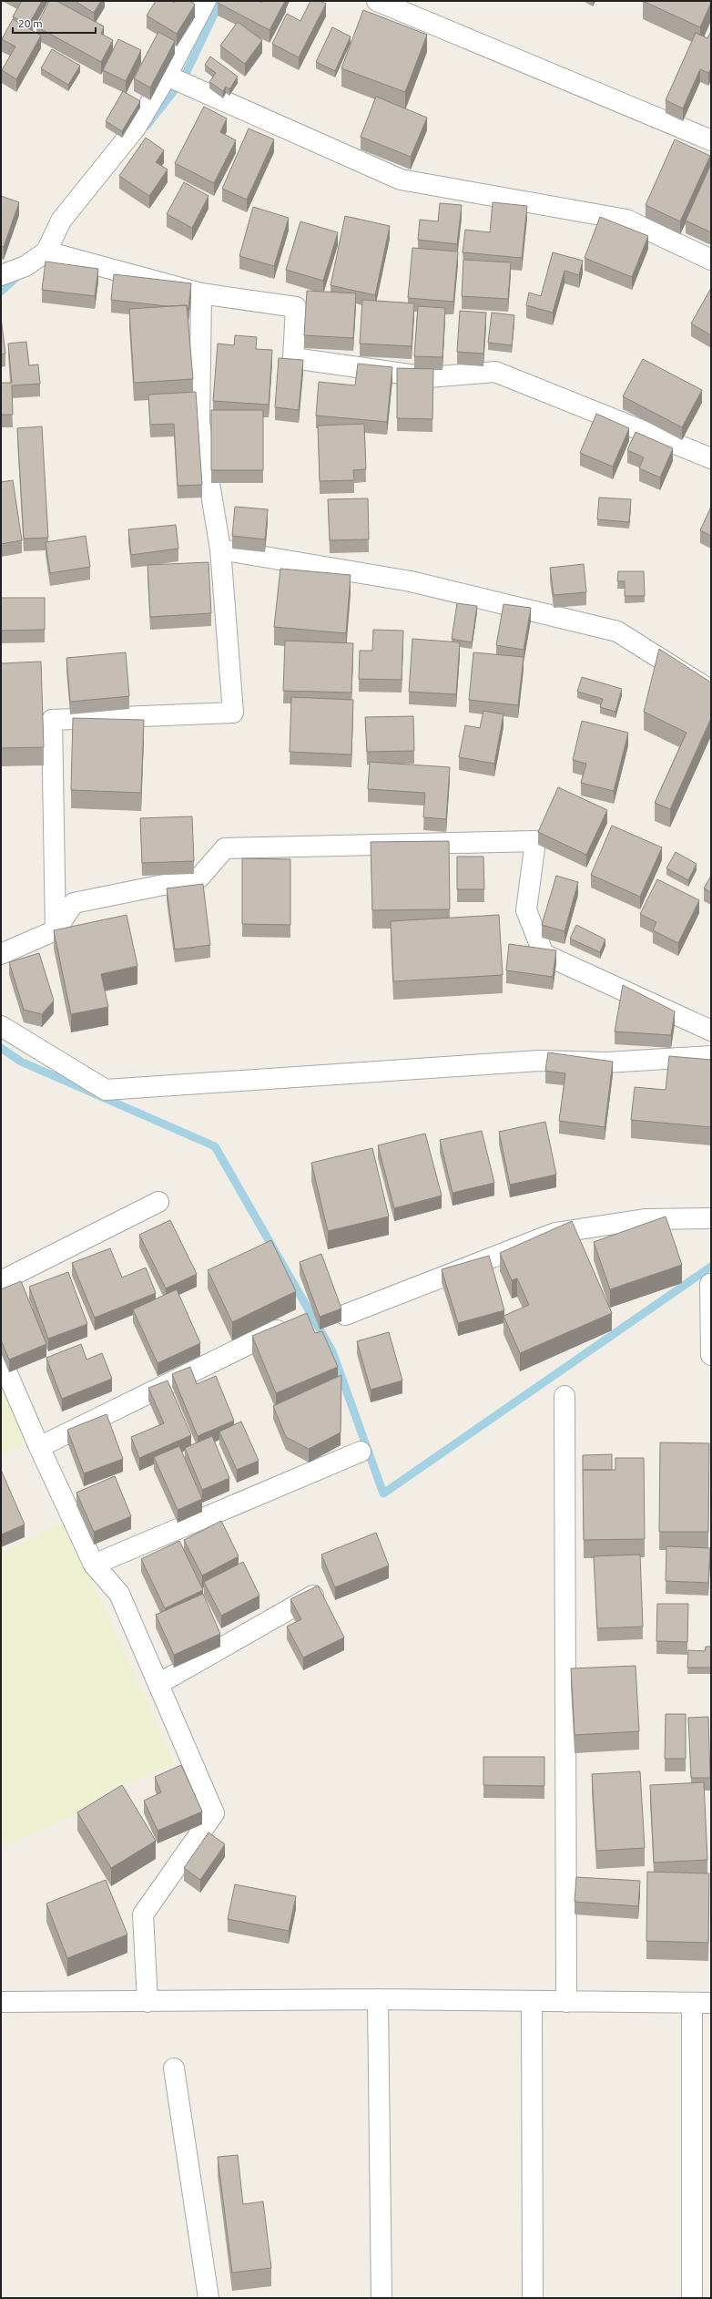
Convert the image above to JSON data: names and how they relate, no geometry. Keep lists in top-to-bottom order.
{
  "scale_bar": "20 m"
}
